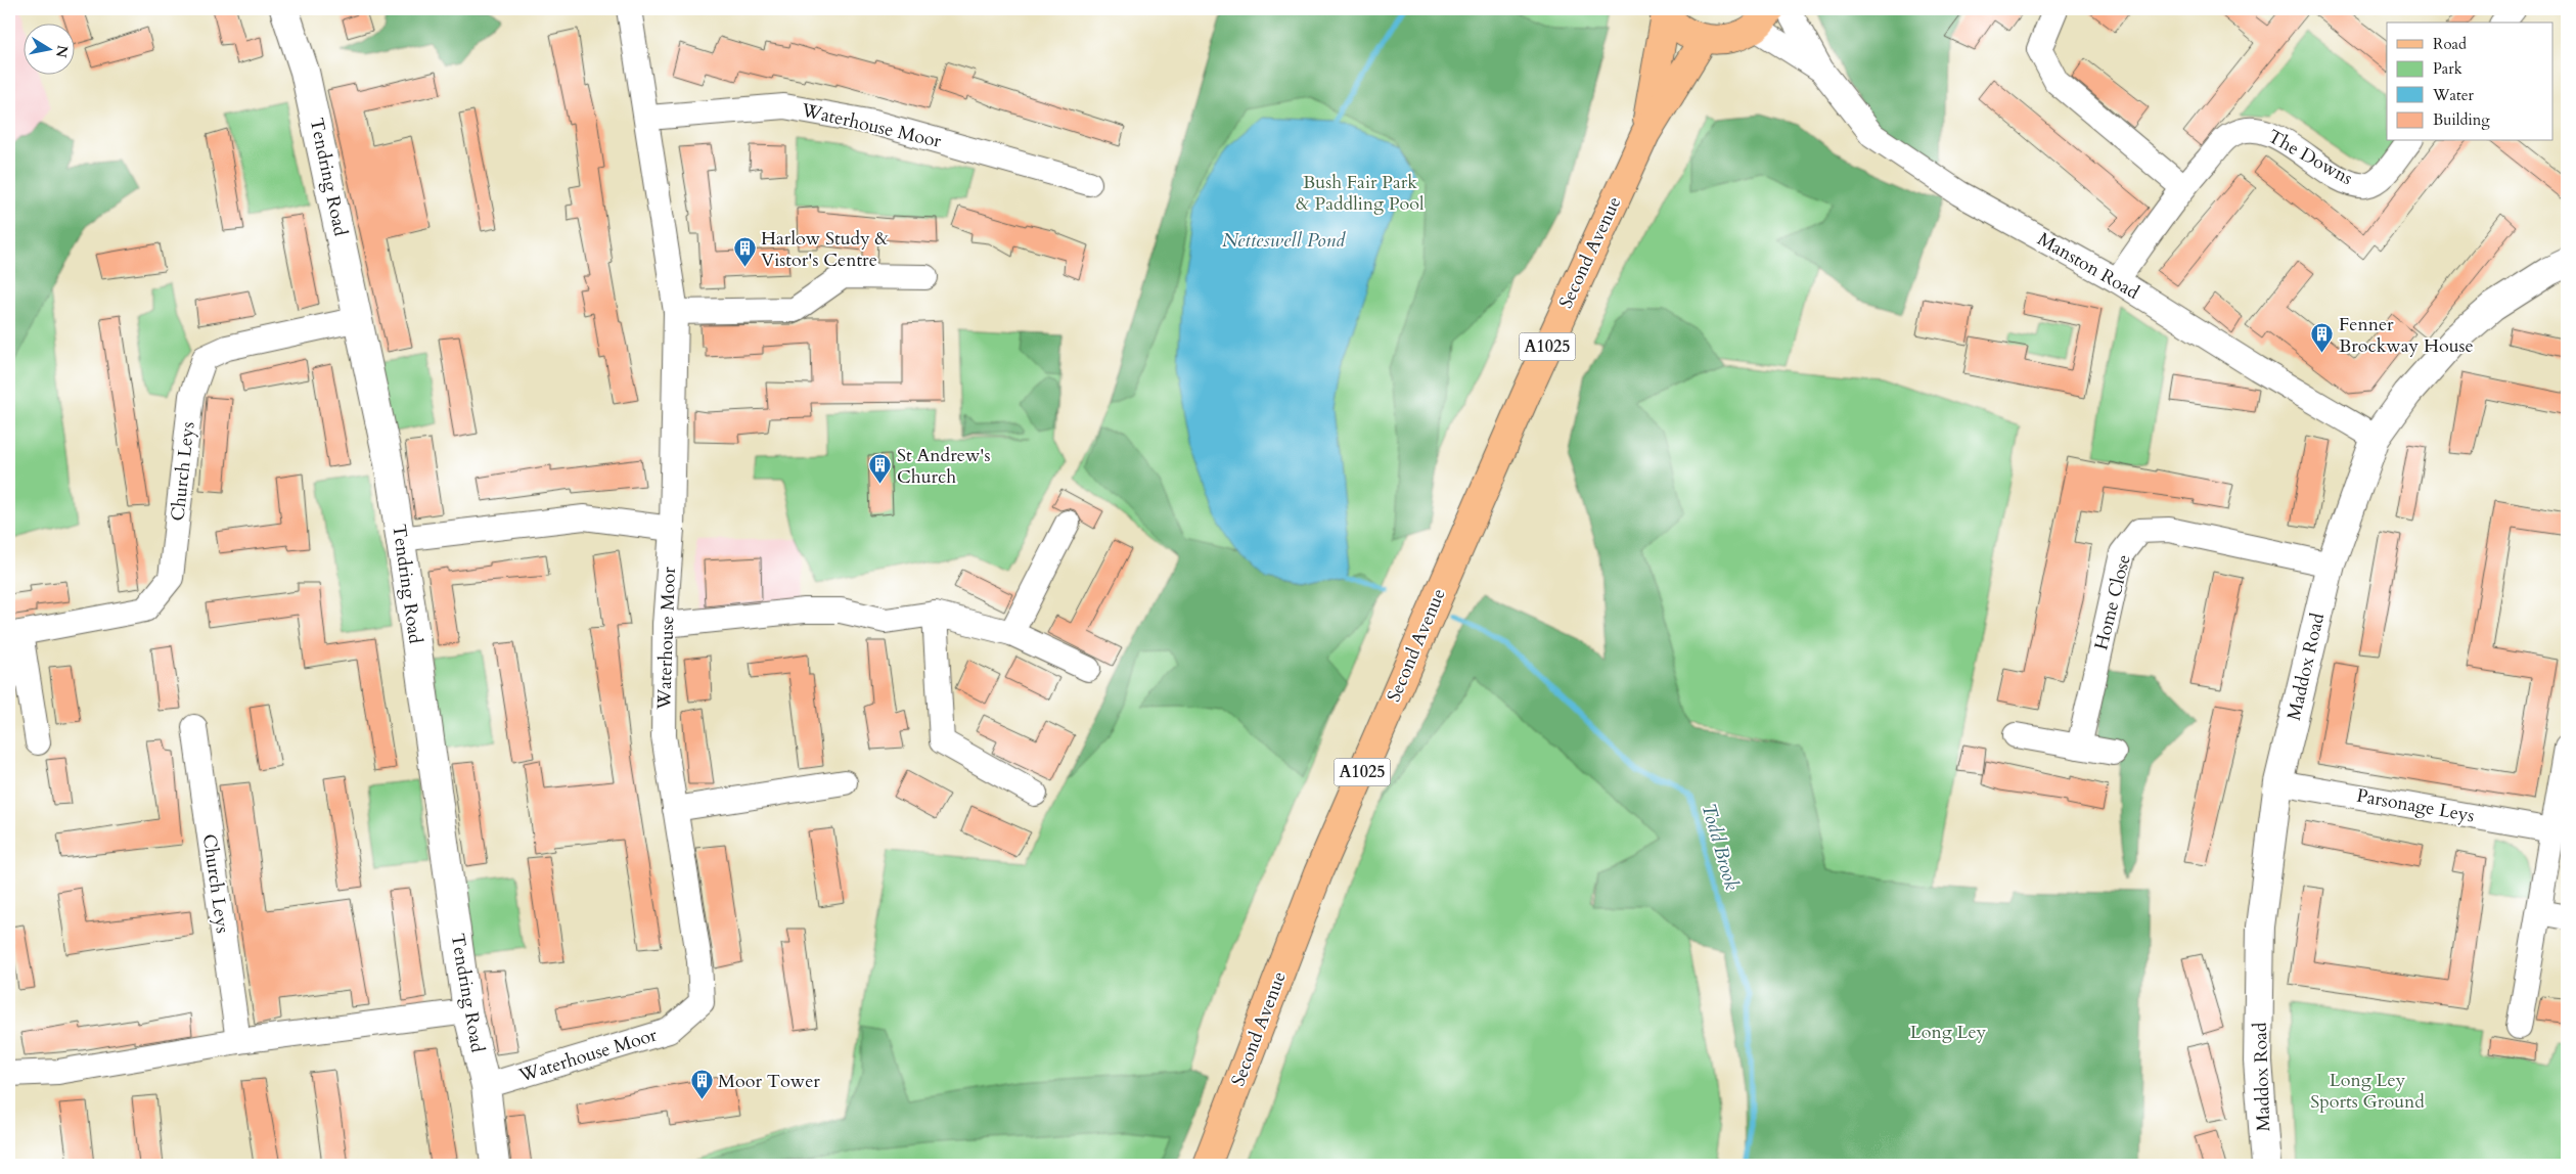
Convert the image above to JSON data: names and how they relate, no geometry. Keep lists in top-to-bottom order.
{
  "streets": {
    "main road": ["Second Avenue", "A1025"],
    "street": [
      "Waterhouse Moor",
      "The Downs",
      "Tendring Road",
      "Manston Road",
      "Church Leys",
      "Home Close",
      "Maddox Road",
      "Parsonage Leys"
    ]
  },
  "crossings": [
    ["Waterhouse Moor", "Tendring Road"],
    ["The Downs", "Manston Road"],
    ["Tendring Road", "Church Leys"],
    ["Manston Road", "Maddox Road"],
    ["Home Close", "Maddox Road"],
    ["Maddox Road", "Parsonage Leys"]
  ],
  "water": ["Netteswell Pond", "Todd Brook"],
  "parks": ["Bush Fair Park & Paddling Pool", "Long Ley", "Long Ley Sports Ground"],
  "places": {
    "building": [
      "Harlow Study & Vistor's Centre",
      "Fenner Brockway House",
      "St Andrew's Church",
      "Moor Tower"
    ]
  },
  "legend": [
    "Road",
    "Park",
    "Water",
    "Building"
  ],
  "north": "right"
}
